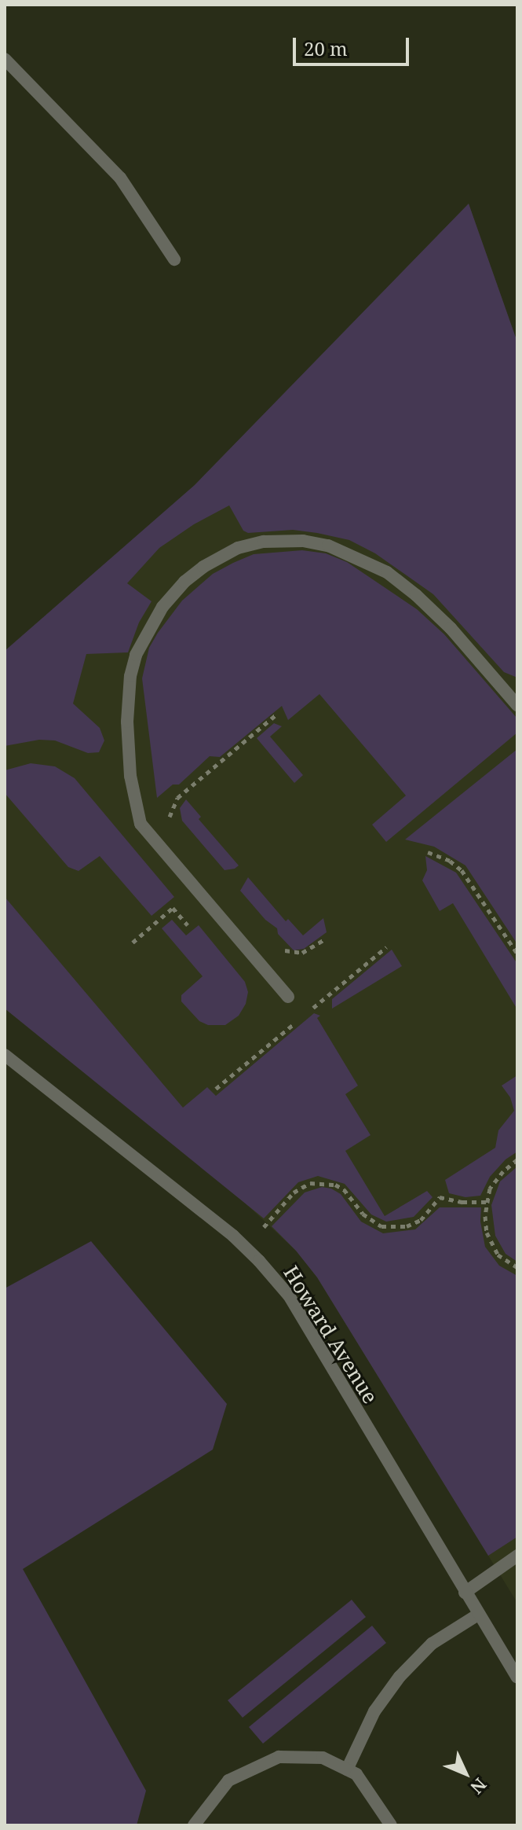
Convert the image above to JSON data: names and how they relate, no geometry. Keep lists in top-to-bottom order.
{
  "streets": {
    "street": ["Howard Avenue"]
  },
  "scale_bar": "20 m",
  "north": "bottom right"
}
